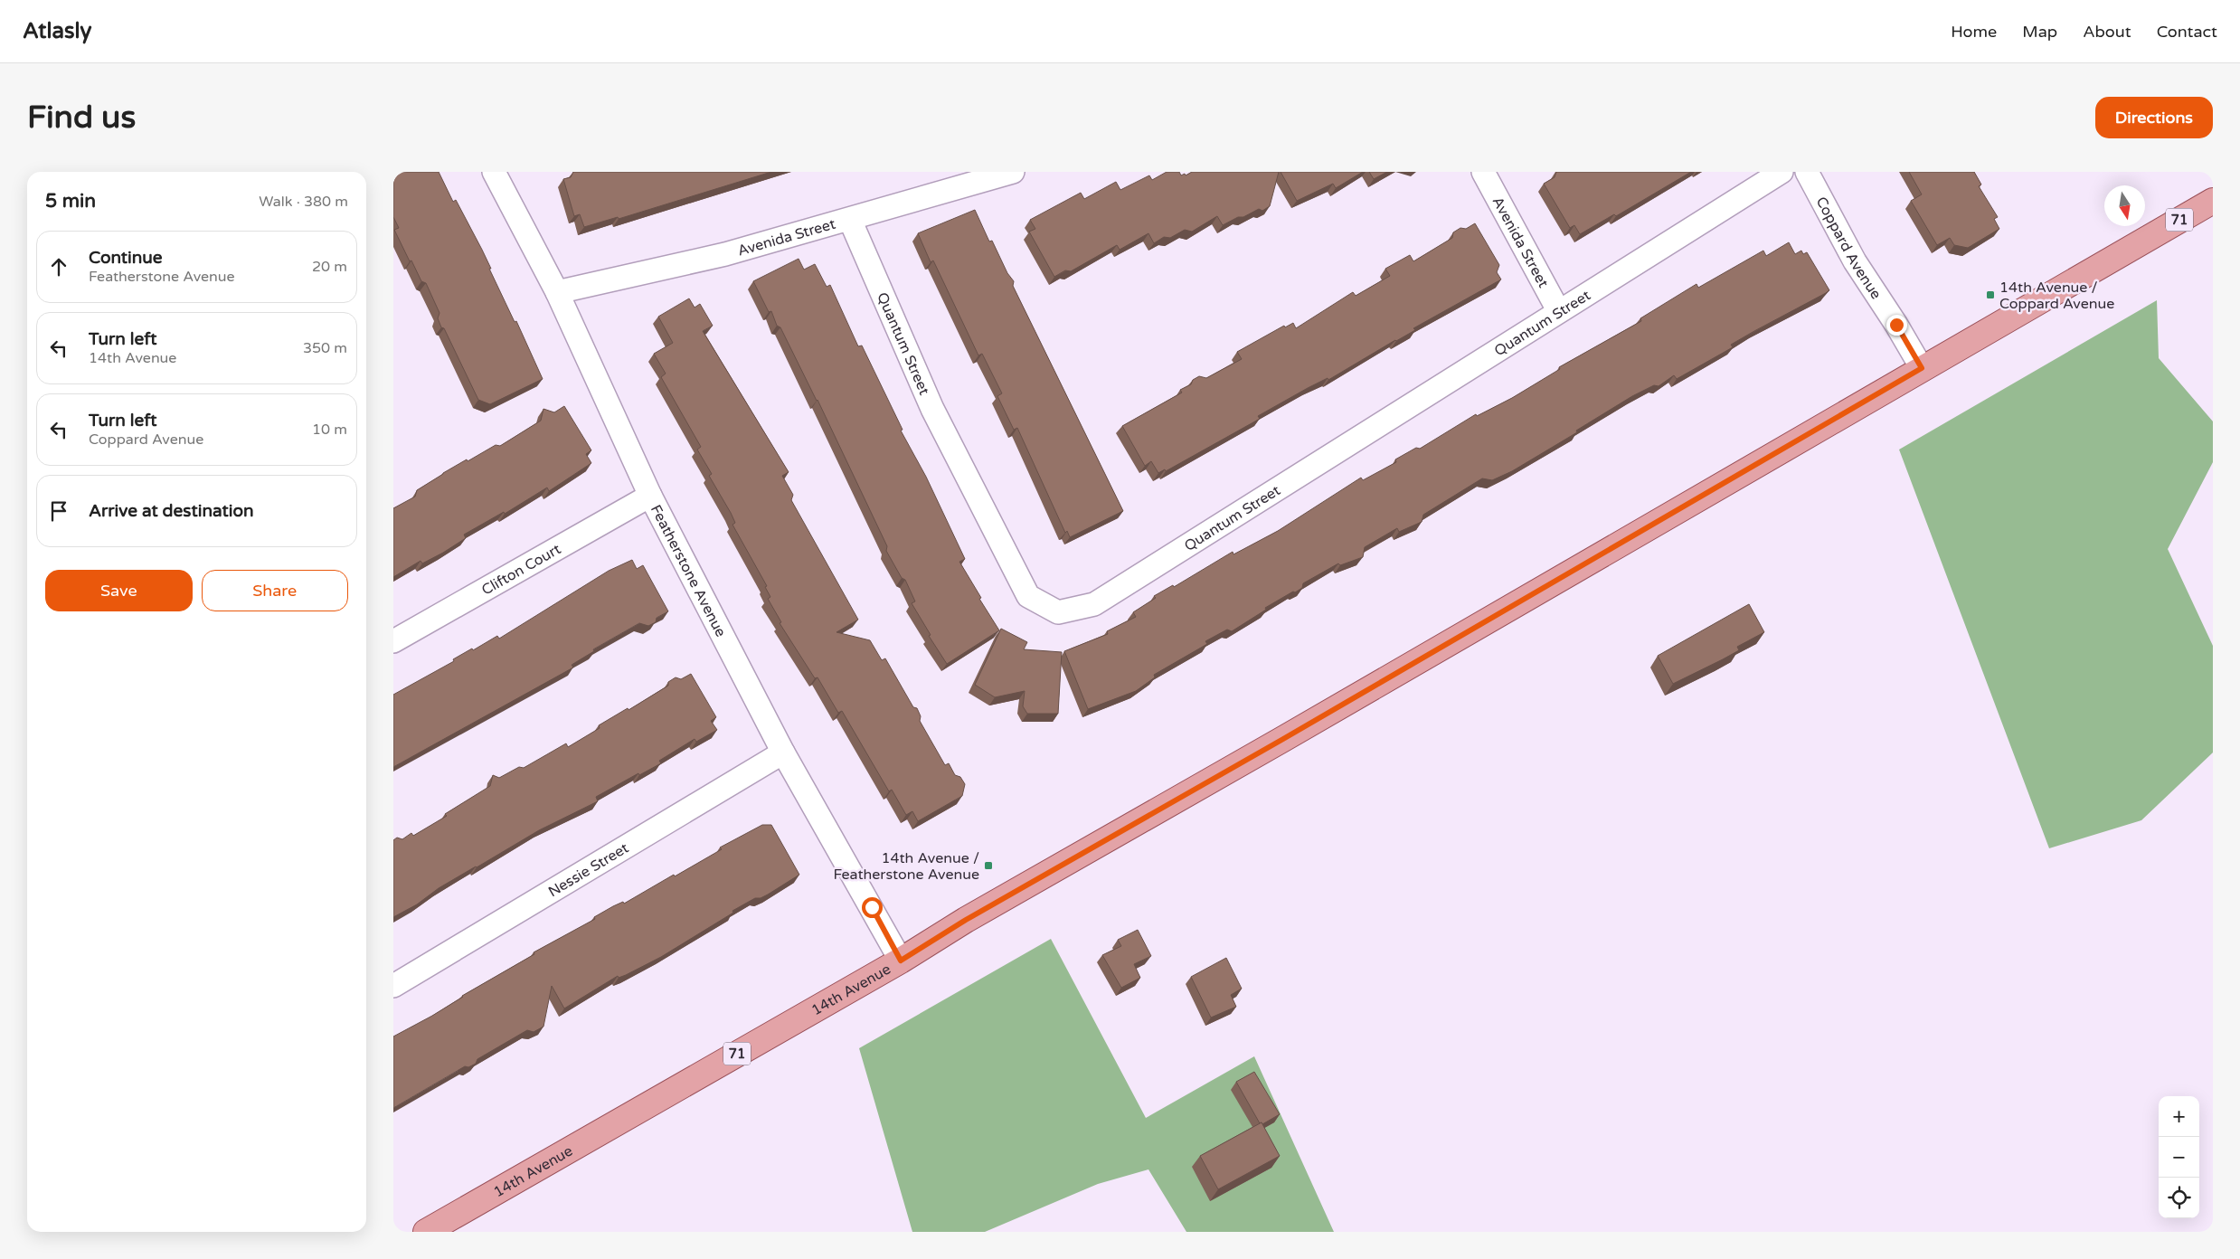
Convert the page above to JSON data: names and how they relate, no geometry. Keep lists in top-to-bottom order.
{
  "streets": {
    "main road": ["71", "14th Avenue"],
    "street": [
      "Avenida Street",
      "Coppard Avenue",
      "Quantum Street",
      "Clifton Court",
      "Featherstone Avenue",
      "Nessie Street"
    ]
  },
  "crossings": [
    ["Avenida Street", "Quantum Street"],
    ["Avenida Street", "Featherstone Avenue"],
    ["Coppard Avenue", "14th Avenue"],
    ["Clifton Court", "Featherstone Avenue"],
    ["Featherstone Avenue", "Nessie Street"],
    ["Featherstone Avenue", "14th Avenue"]
  ],
  "places": {
    "transit": ["14th Avenue / Coppard Avenue", "14th Avenue / Featherstone Avenue"]
  },
  "north": "bottom",
  "page": {
    "header": "Atlasly",
    "nav": [
      "Home",
      "Map",
      "About",
      "Contact"
    ],
    "buttons": [
      "Directions",
      ["Save", "Share"]
    ],
    "title": "Find us",
    "heading": ["5 min", "Walk · 380 m"],
    "list": [
      ["Continue", "Featherstone Avenue", "20 m"],
      ["Turn left", "14th Avenue", "350 m"],
      ["Turn left", "Coppard Avenue", "10 m"],
      "Arrive at destination"
    ],
    "map_buttons": ["+", "−"]
  }
}
